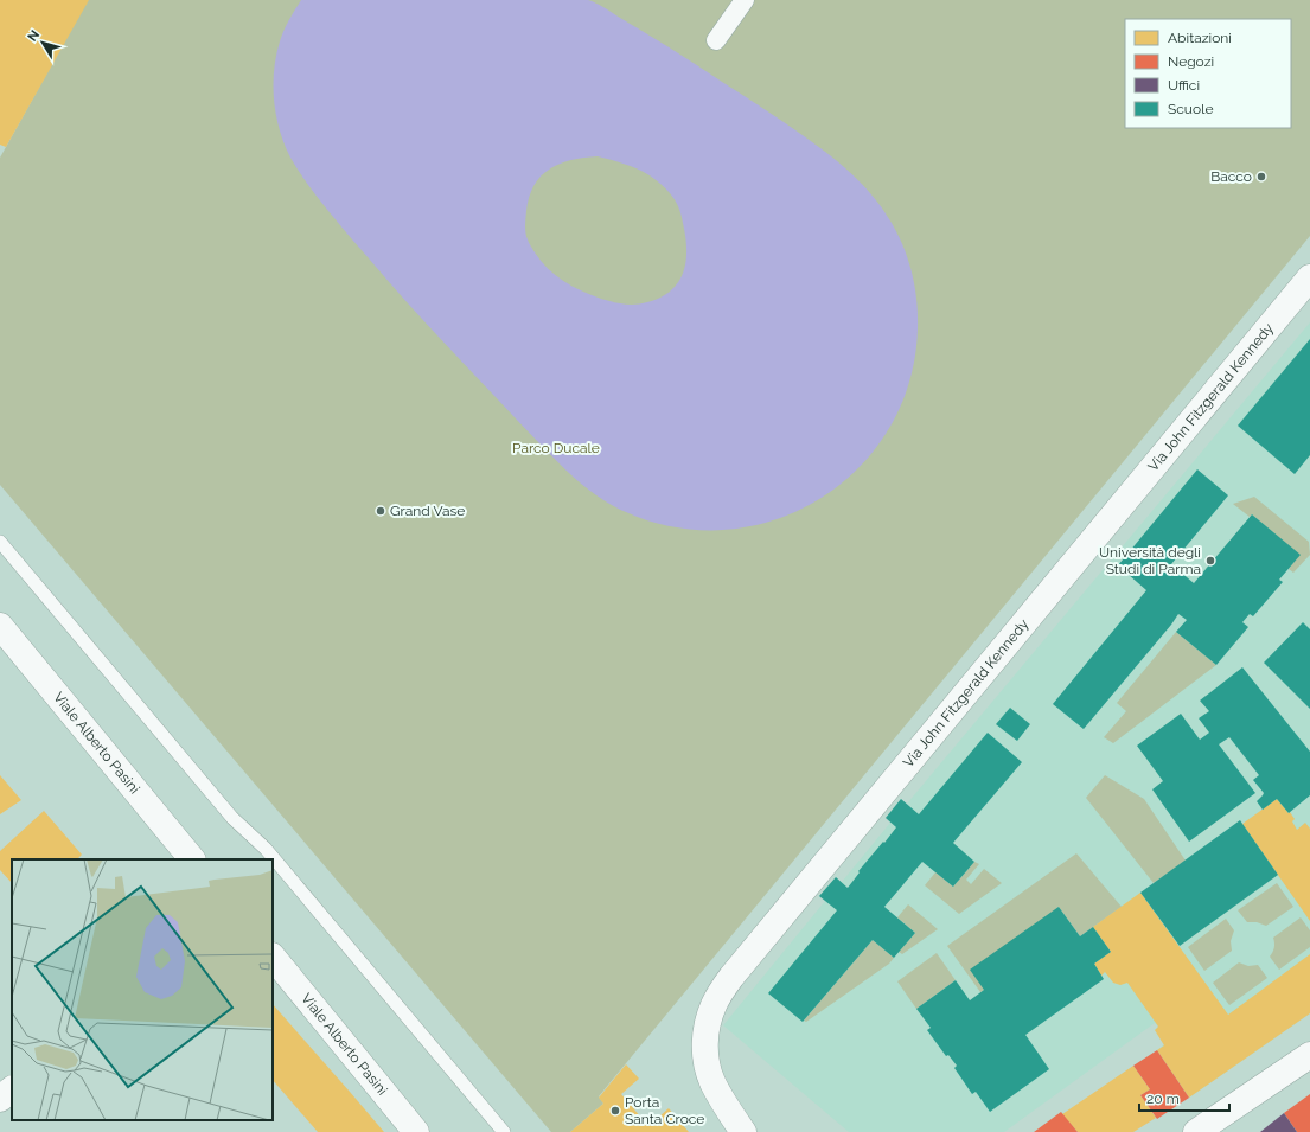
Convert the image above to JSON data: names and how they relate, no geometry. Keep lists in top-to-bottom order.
{
  "streets": {
    "street": ["Via John Fitzgerald Kennedy", "Viale Alberto Pasini"]
  },
  "parks": ["Parco Ducale"],
  "places": [
    "Bacco",
    "Grand Vase",
    "Università degli Studi di Parma",
    "Porta Santa Croce"
  ],
  "legend": [
    "Abitazioni",
    "Negozi",
    "Uffici",
    "Scuole"
  ],
  "scale_bar": "20 m",
  "north": "top left"
}
